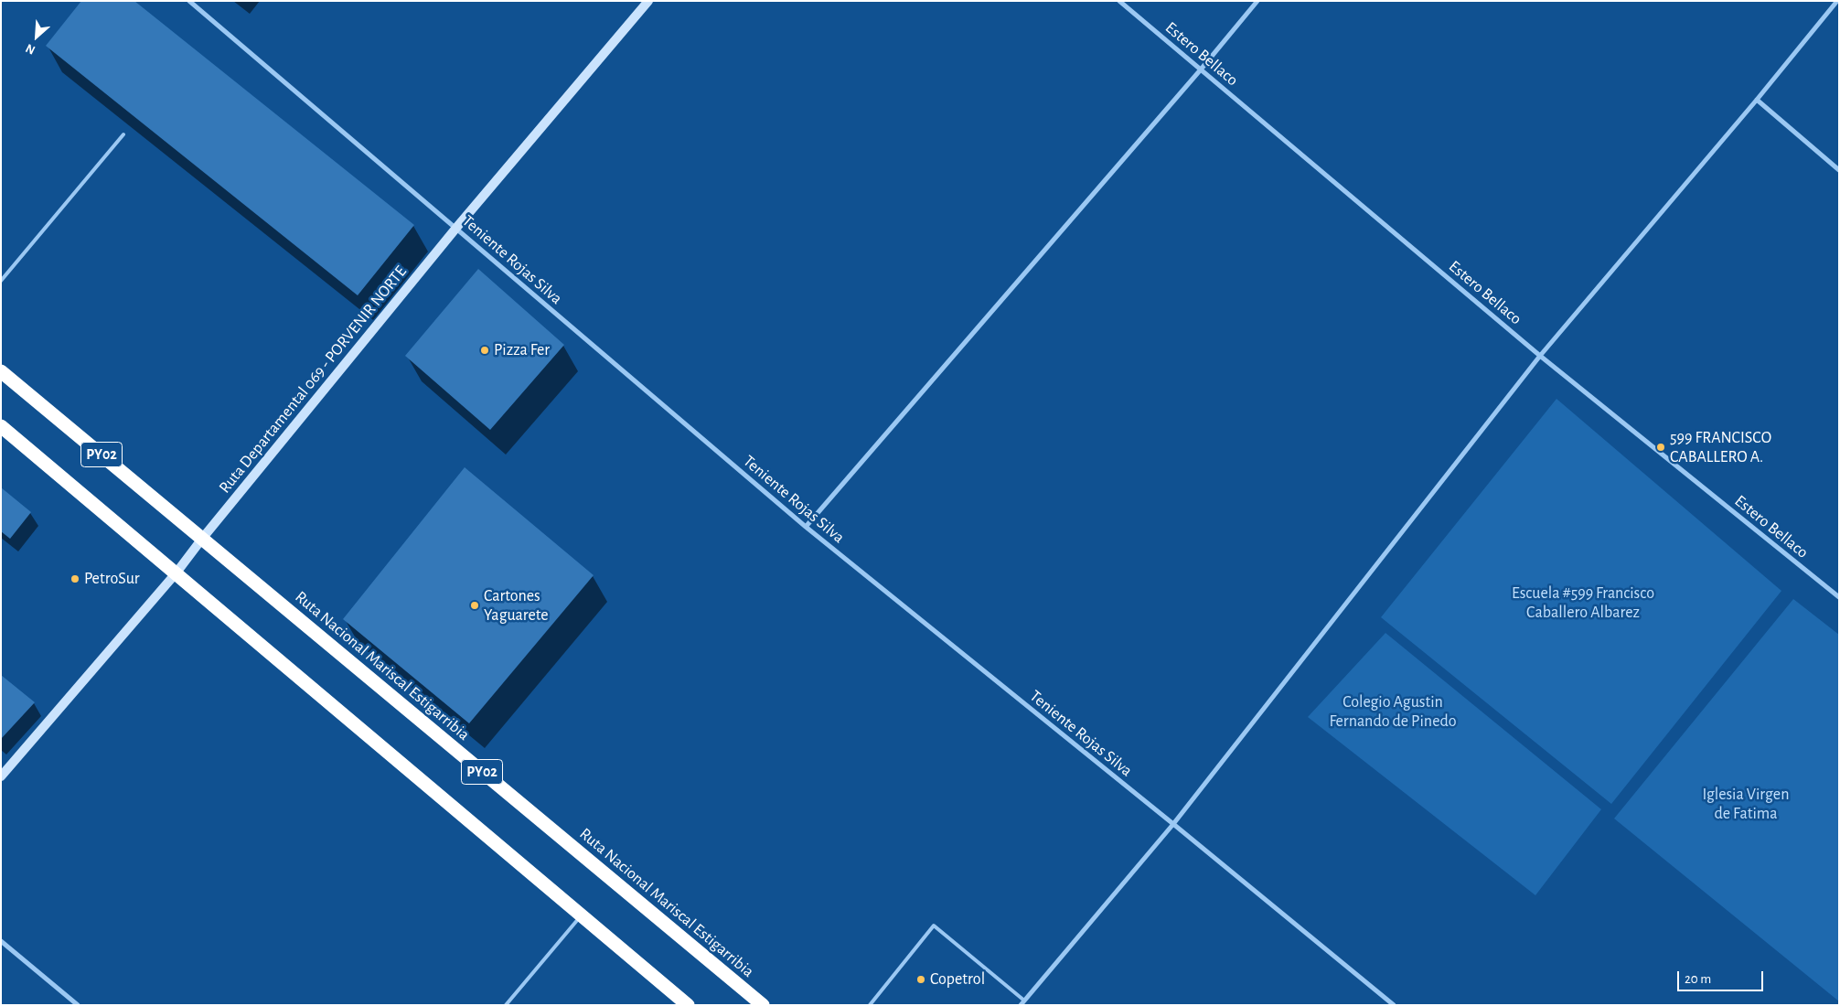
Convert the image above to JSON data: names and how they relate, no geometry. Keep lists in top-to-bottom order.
{
  "streets": {
    "highway": ["PY02", "Ruta Nacional Mariscal Estigarribia"],
    "main road": ["Ruta Departamental 069 - PORVENIR NORTE"],
    "street": ["Estero Bellaco", "Teniente Rojas Silva"]
  },
  "crossings": [
    ["Teniente Rojas Silva", "Ruta Departamental 069 - PORVENIR NORTE"],
    ["Ruta Departamental 069 - PORVENIR NORTE", "PY02"],
    ["Ruta Departamental 069 - PORVENIR NORTE", "Ruta Nacional Mariscal Estigarribia"]
  ],
  "parks": ["Escuela #599 Francisco Caballero Albarez", "Colegio Agustin Fernando de Pinedo", "Iglesia Virgen de Fatima"],
  "places": [
    "Pizza Fer",
    "599 FRANCISCO CABALLERO A.",
    "PetroSur",
    "Cartones Yaguarete",
    "Copetrol"
  ],
  "scale_bar": "20 m",
  "north": "bottom left"
}
